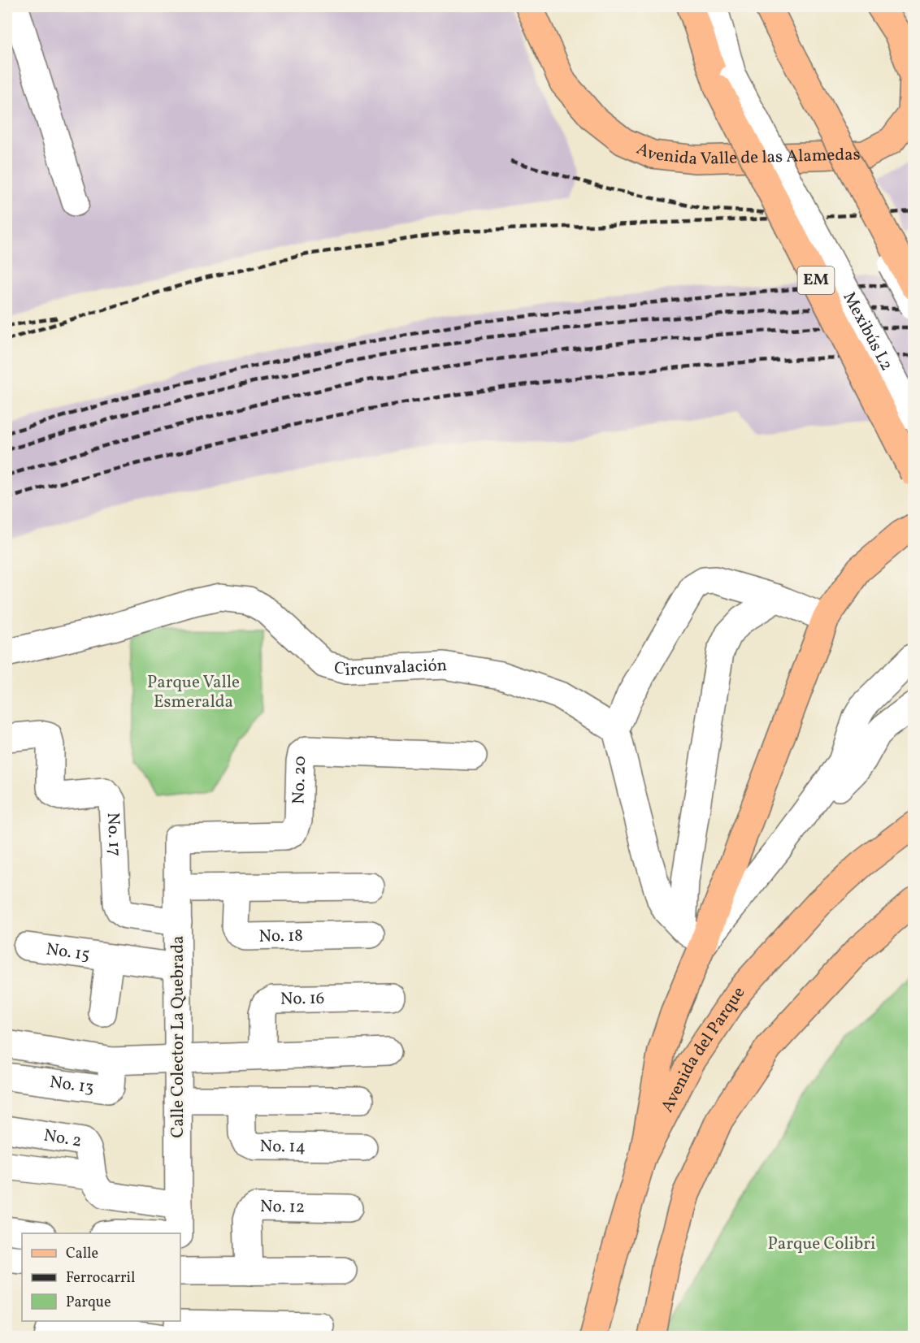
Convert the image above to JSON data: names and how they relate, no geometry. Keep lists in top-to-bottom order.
{
  "streets": {
    "main road": ["Avenida Valle de las Alamedas", "EM", "Avenida del Parque"],
    "street": [
      "Mexibús L2",
      "Circunvalación",
      "No. 20",
      "No. 17",
      "No. 18",
      "No. 15",
      "No. 16",
      "Calle Colector La Quebrada",
      "No. 13",
      "No. 2",
      "No. 14",
      "No. 12"
    ]
  },
  "crossings": [
    ["EM", "Mexibús L2"],
    ["No. 20", "Calle Colector La Quebrada"],
    ["No. 17", "Calle Colector La Quebrada"],
    ["No. 15", "Calle Colector La Quebrada"],
    ["Calle Colector La Quebrada", "No. 13"],
    ["Calle Colector La Quebrada", "No. 2"]
  ],
  "parks": ["Parque Valle Esmeralda", "Parque Colibri"],
  "legend": ["Calle", "Ferrocarril", "Parque"]
}
